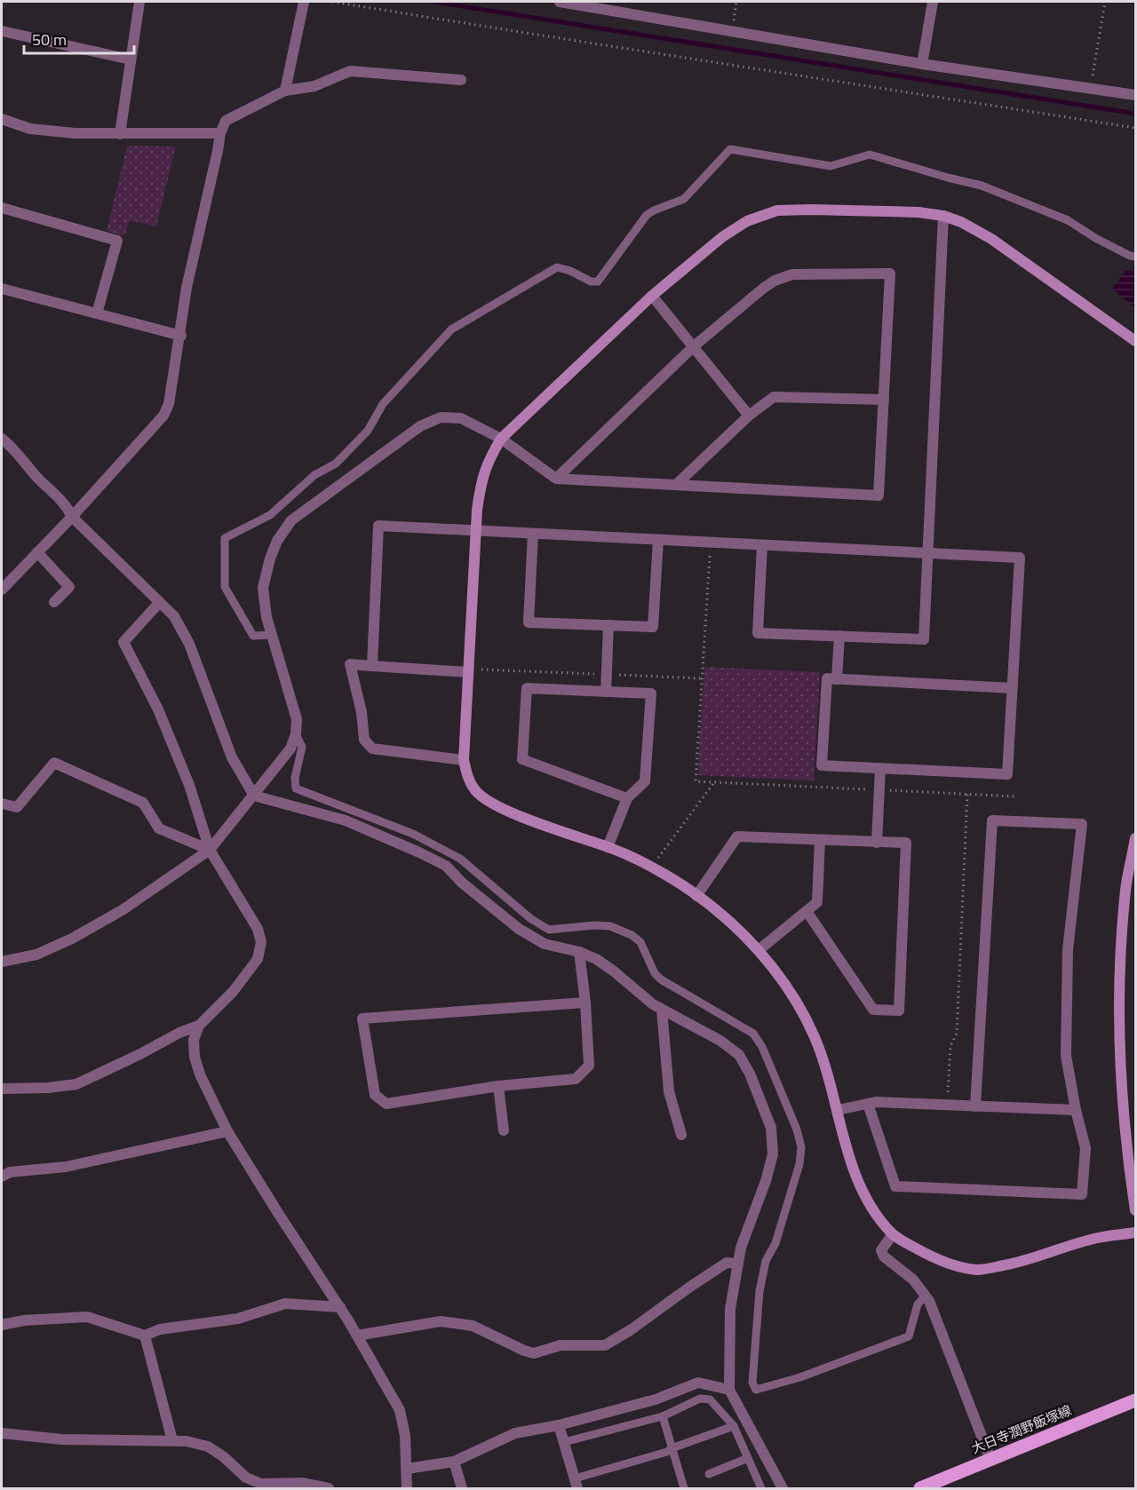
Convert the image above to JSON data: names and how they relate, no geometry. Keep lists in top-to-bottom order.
{
  "streets": {
    "main road": ["大日寺潤野飯塚線"]
  },
  "scale_bar": "50 m"
}
